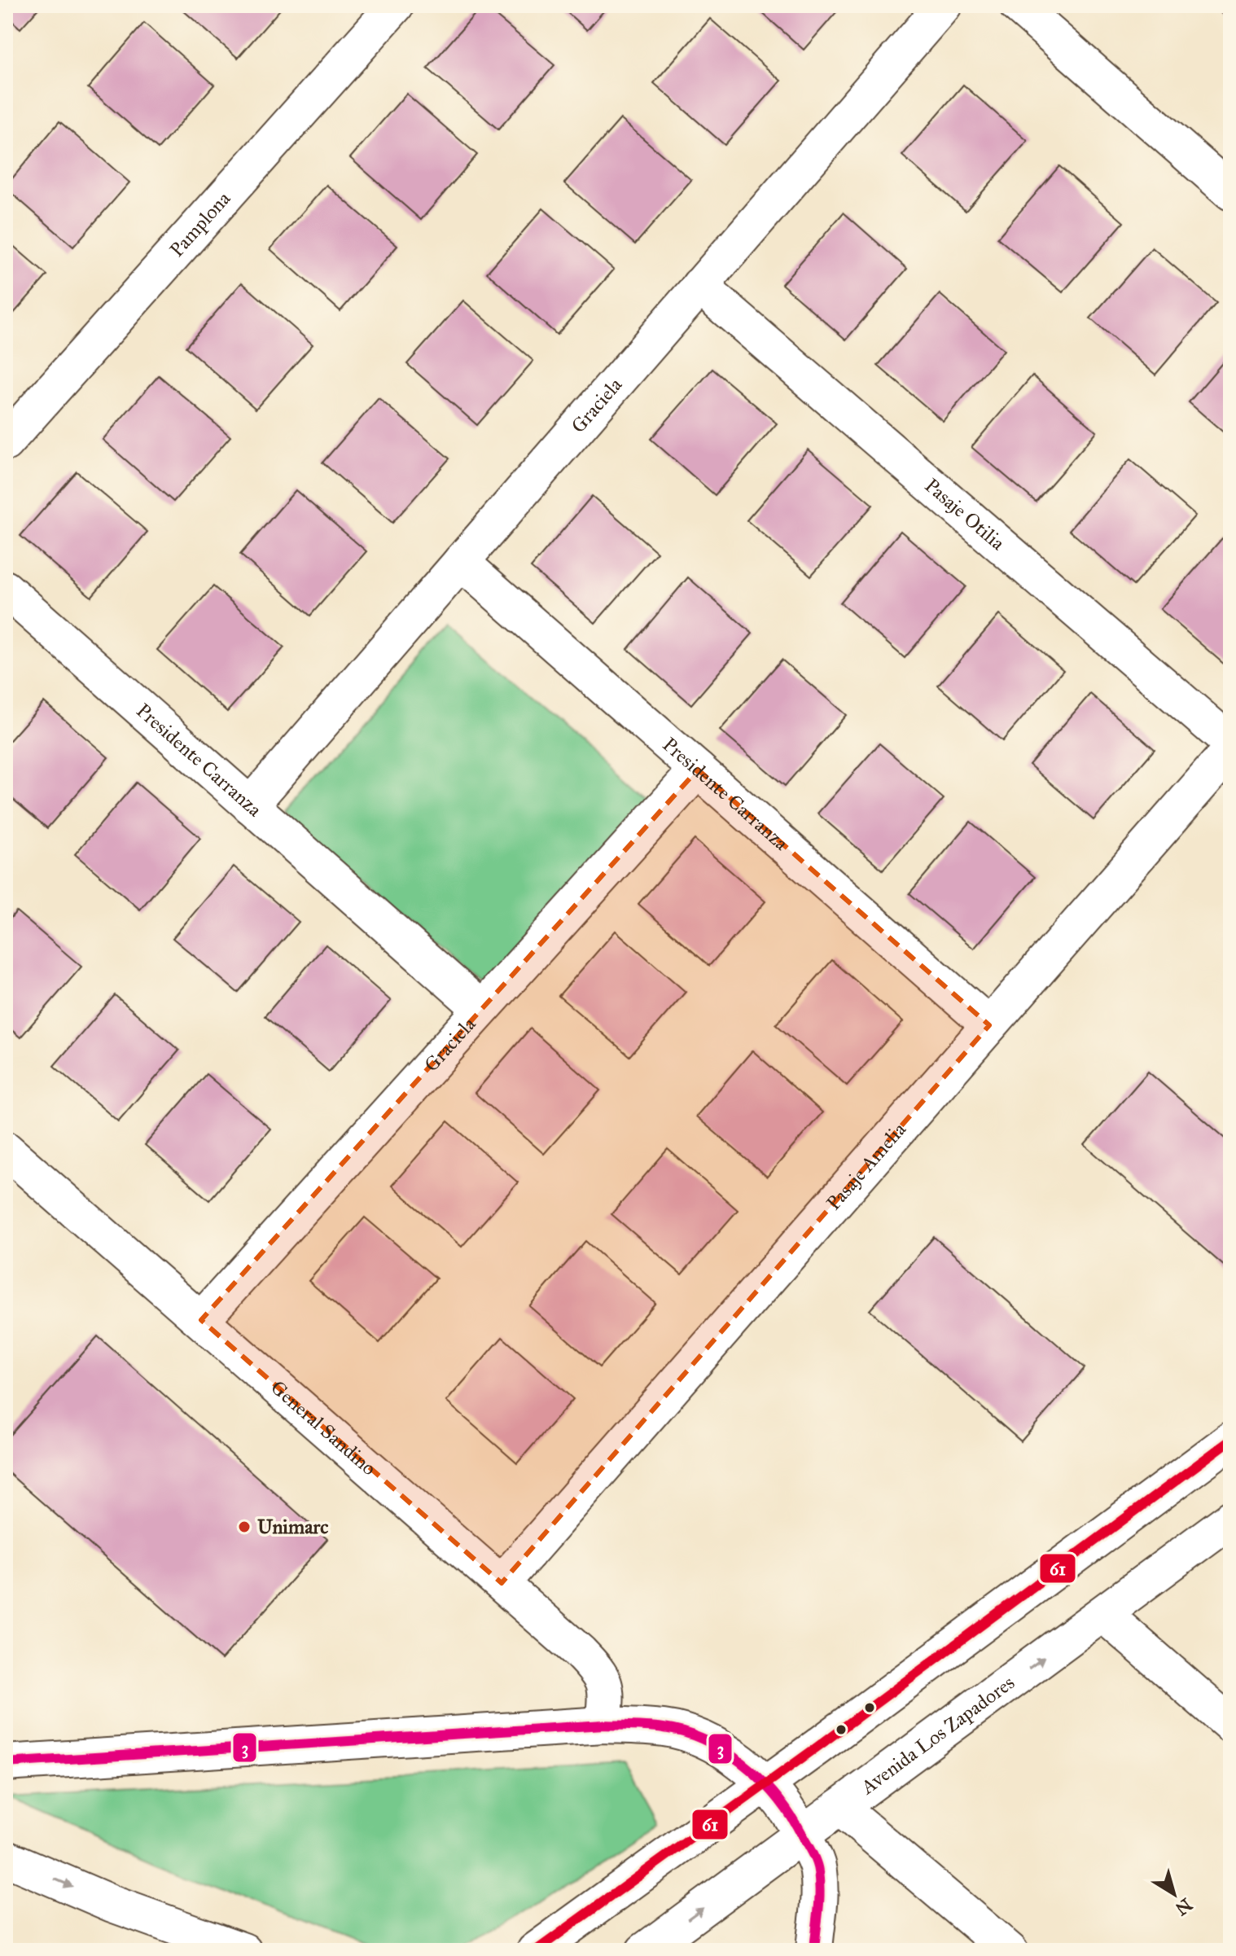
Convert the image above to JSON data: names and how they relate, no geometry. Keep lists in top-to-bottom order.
{
  "streets": {
    "street": [
      "Pamplona",
      "Graciela",
      "Pasaje Otilia",
      "Presidente Carranza",
      "Pasaje Amelia",
      "General Sandino",
      "Avenida Los Zapadores"
    ]
  },
  "crossings": [
    ["Graciela", "Pasaje Otilia"],
    ["Graciela", "Presidente Carranza"],
    ["Graciela", "General Sandino"],
    ["Presidente Carranza", "Pasaje Amelia"],
    ["Pasaje Amelia", "General Sandino"]
  ],
  "places": ["Unimarc"],
  "lines": ["transit line 61", "transit line 3"],
  "north": "bottom right"
}
